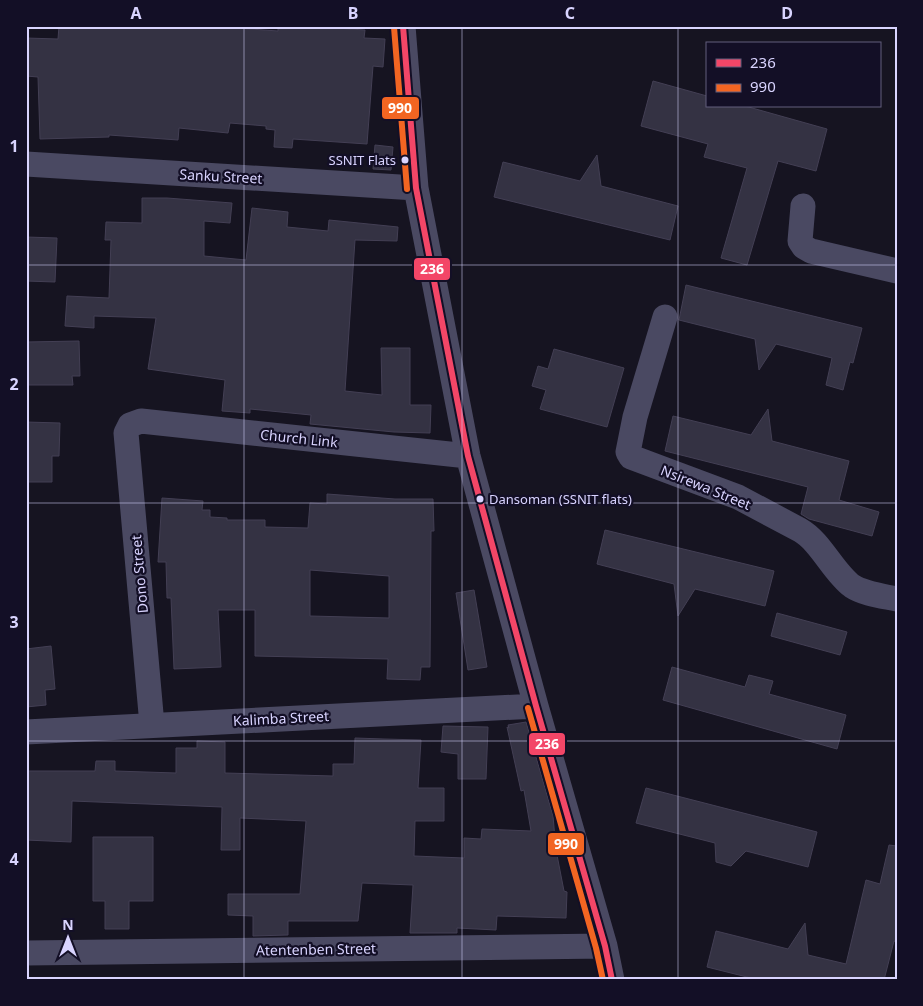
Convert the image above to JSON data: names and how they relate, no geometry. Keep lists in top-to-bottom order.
{
  "streets": {
    "street": [
      "Sanku Street",
      "Church Link",
      "Nsirewa Street",
      "Dono Street",
      "Kalimba Street",
      "Atentenben Street"
    ]
  },
  "crossings": [
    ["Church Link", "Dono Street"],
    ["Dono Street", "Kalimba Street"]
  ],
  "places": ["SSNIT Flats", "Dansoman (SSNIT flats)"],
  "lines": ["transit line 236", "transit line 990"],
  "legend": ["236", "990"],
  "north": "top",
  "grid": {
    "columns": [
      "A",
      "B",
      "C",
      "D"
    ],
    "rows": [
      "1",
      "2",
      "3",
      "4"
    ]
  }
}
